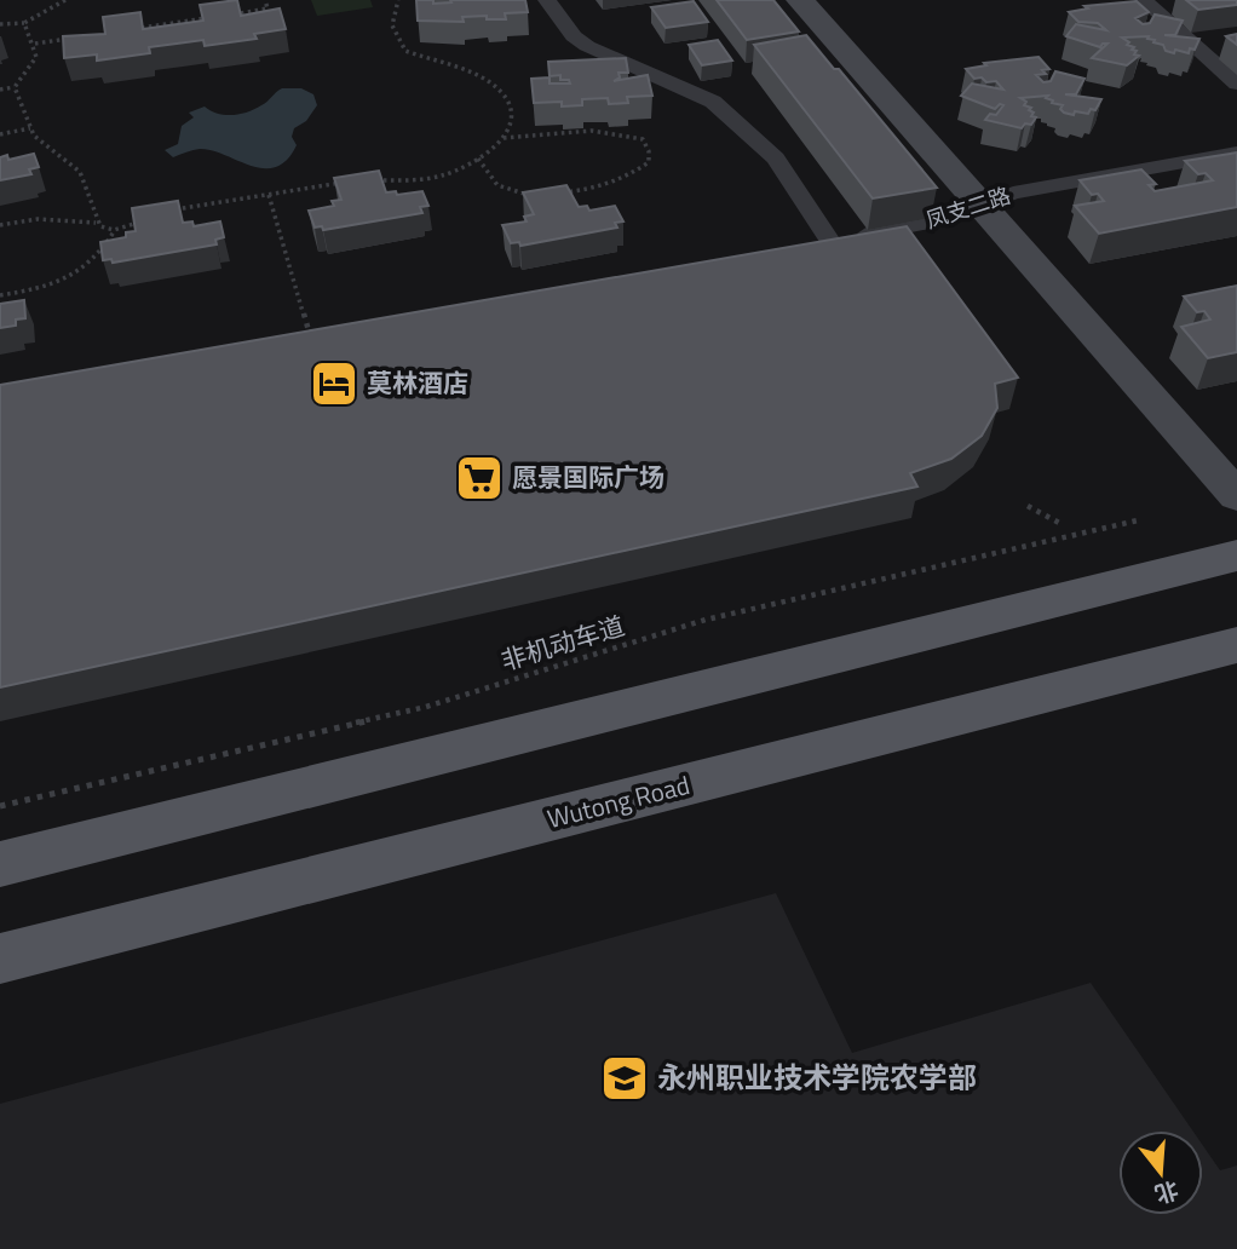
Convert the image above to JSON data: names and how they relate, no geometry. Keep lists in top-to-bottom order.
{
  "streets": {
    "main road": ["Wutong Road"],
    "street": ["凤支二路"],
    "path": ["非机动车道"]
  },
  "places": {
    "hotel": ["莫林酒店"],
    "supermarket": ["愿景国际广场"],
    "school or university": ["永州职业技术学院农学部"]
  },
  "north": "bottom"
}
